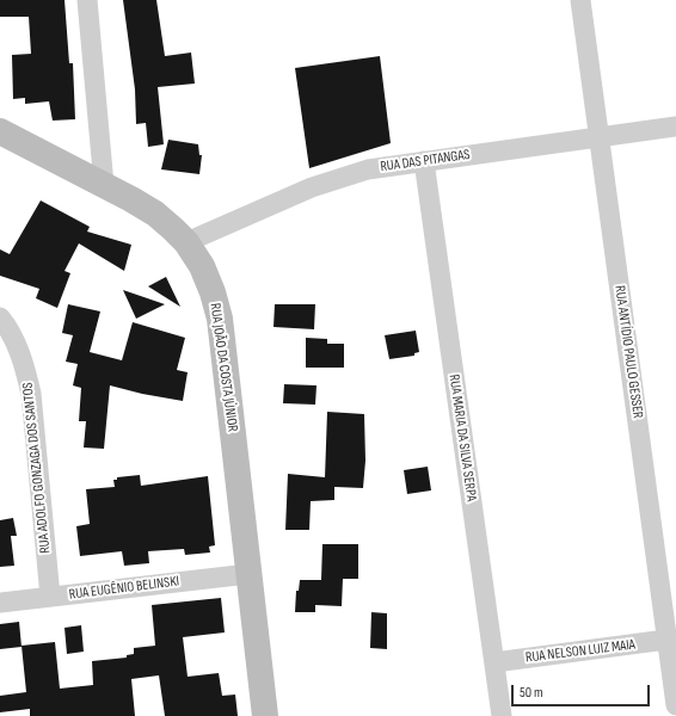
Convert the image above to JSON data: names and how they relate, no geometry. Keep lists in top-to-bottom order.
{
  "streets": {
    "main road": ["RUA JOÃO DA COSTA JÚNIOR"],
    "street": [
      "RUA DAS PITANGAS",
      "RUA ANTÍDIO PAULO GESSER",
      "RUA MARIA DA SILVA SERPA",
      "RUA ADOLFO GONZAGA DOS SANTOS",
      "RUA EUGÊNIO BELINSKI",
      "RUA NELSON LUIZ MAIA"
    ]
  },
  "crossings": [
    ["RUA DAS PITANGAS", "RUA ANTÍDIO PAULO GESSER"],
    ["RUA DAS PITANGAS", "RUA JOÃO DA COSTA JÚNIOR"],
    ["RUA DAS PITANGAS", "RUA MARIA DA SILVA SERPA"],
    ["RUA ANTÍDIO PAULO GESSER", "RUA NELSON LUIZ MAIA"],
    ["RUA JOÃO DA COSTA JÚNIOR", "RUA EUGÊNIO BELINSKI"],
    ["RUA MARIA DA SILVA SERPA", "RUA NELSON LUIZ MAIA"],
    ["RUA ADOLFO GONZAGA DOS SANTOS", "RUA EUGÊNIO BELINSKI"]
  ],
  "scale_bar": "50 m"
}
